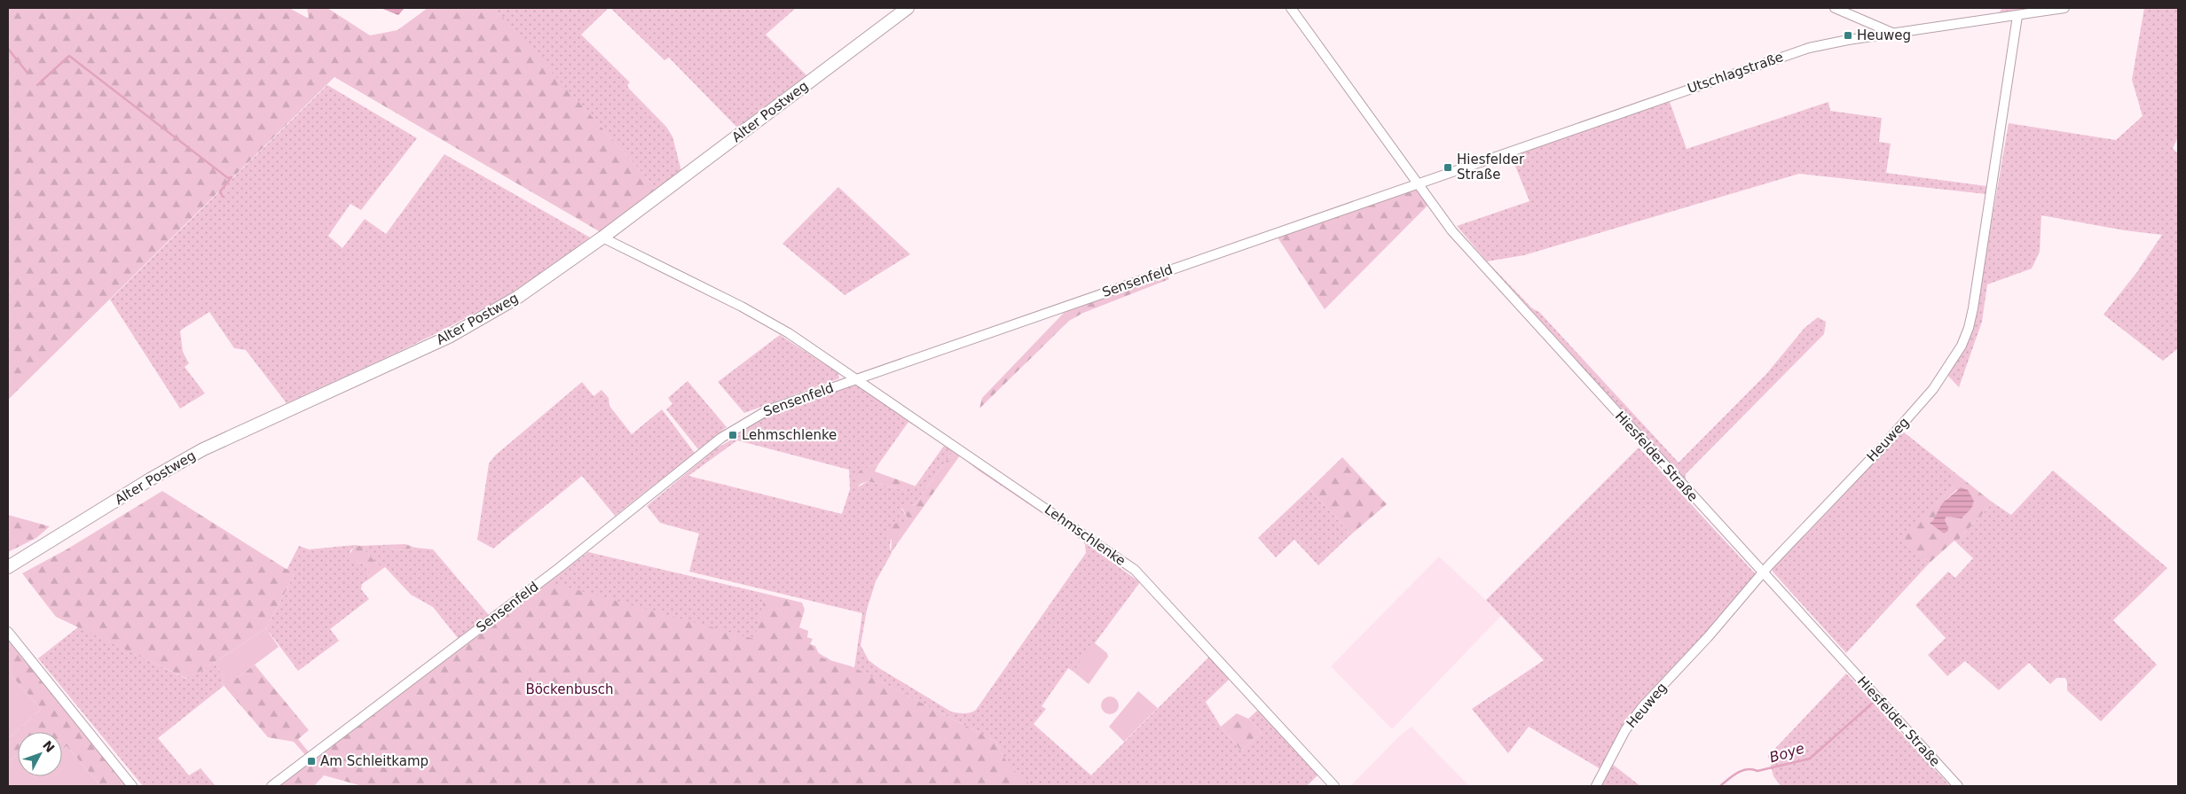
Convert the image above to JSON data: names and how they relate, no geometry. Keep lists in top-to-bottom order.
{
  "streets": {
    "main road": ["Alter Postweg"],
    "street": [
      "Utschlagstraße",
      "Sensenfeld",
      "Heuweg",
      "Hiesfelder Straße",
      "Lehmschlenke"
    ]
  },
  "crossings": [
    ["Utschlagstraße", "Sensenfeld"],
    ["Utschlagstraße", "Heuweg"],
    ["Utschlagstraße", "Hiesfelder Straße"],
    ["Alter Postweg", "Lehmschlenke"],
    ["Sensenfeld", "Hiesfelder Straße"],
    ["Sensenfeld", "Lehmschlenke"],
    ["Heuweg", "Hiesfelder Straße"]
  ],
  "water": ["Boye"],
  "parks": ["Böckenbusch"],
  "places": {
    "transit": [
      "Heuweg",
      "Hiesfelder Straße",
      "Lehmschlenke",
      "Am Schleitkamp"
    ]
  },
  "north": "top right"
}
